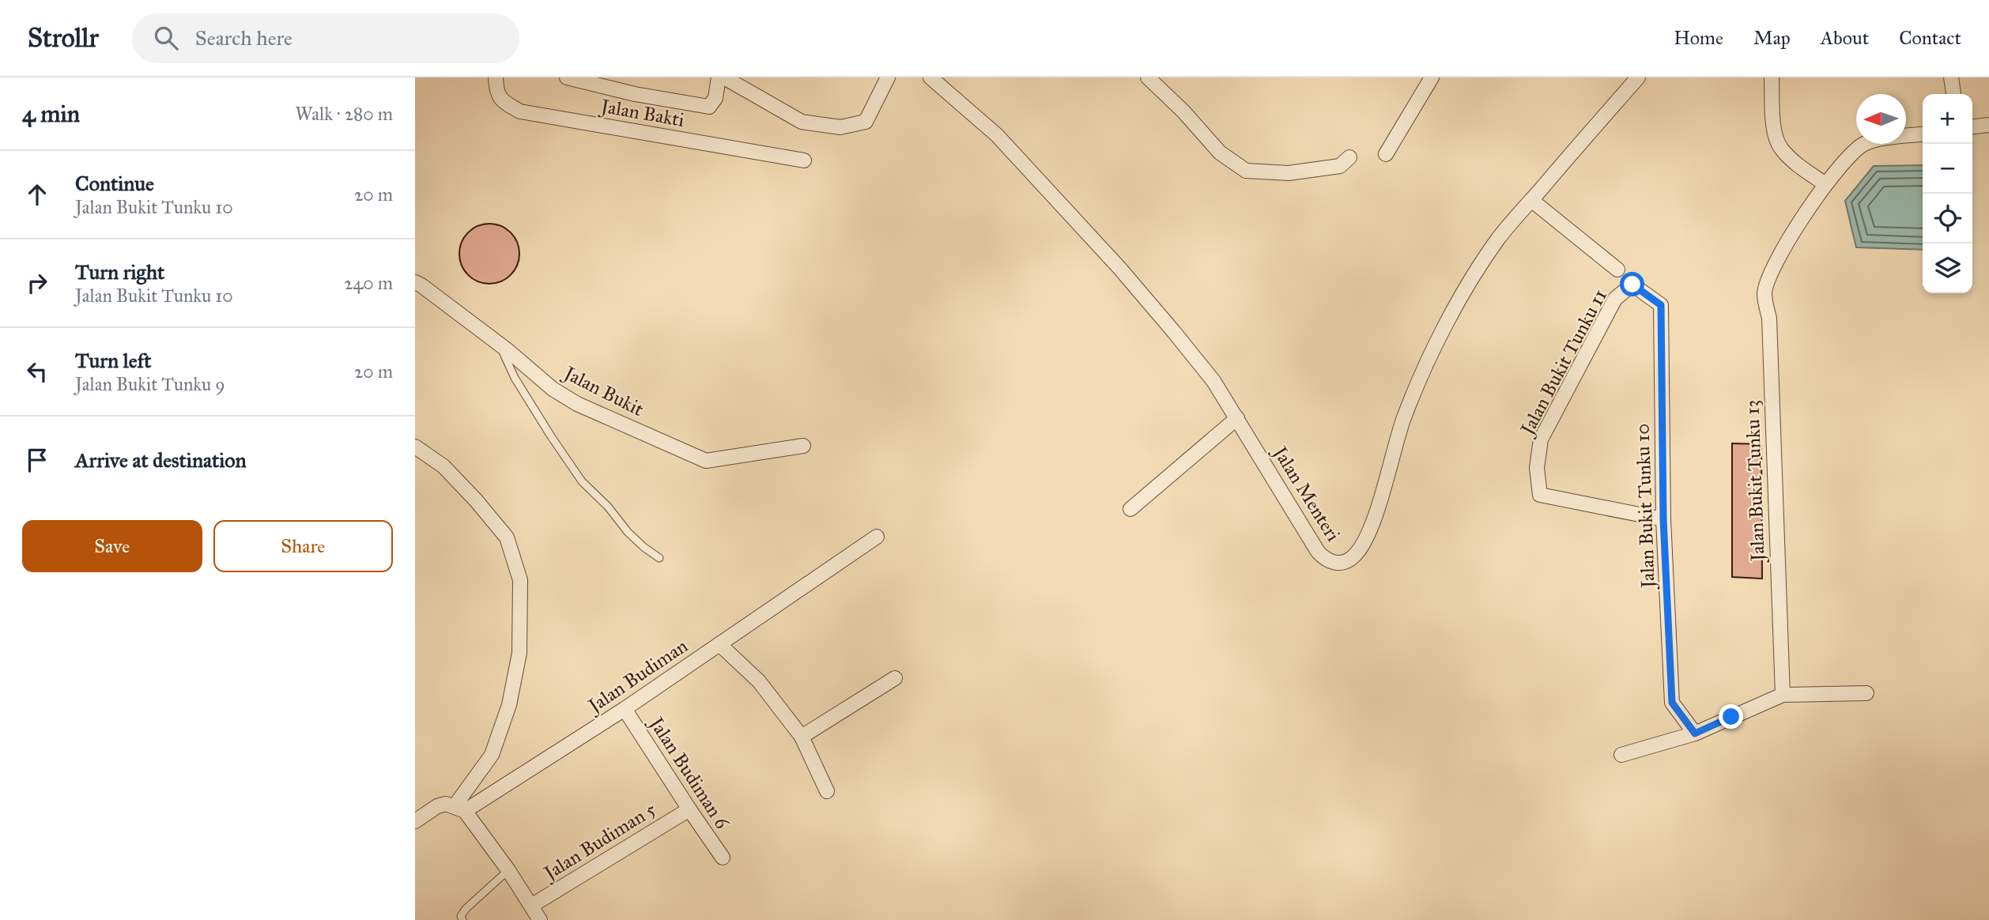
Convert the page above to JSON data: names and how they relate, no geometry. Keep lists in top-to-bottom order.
{
  "streets": {
    "street": [
      "Jalan Bakti",
      "Jalan Bukit Tunku 11",
      "Jalan Bukit",
      "Jalan Bukit Tunku 13",
      "Jalan Menteri",
      "Jalan Bukit Tunku 10",
      "Jalan Budiman",
      "Jalan Budiman 6",
      "Jalan Budiman 5"
    ]
  },
  "crossings": [
    ["Jalan Bukit Tunku 11", "Jalan Bukit Tunku 10"],
    ["Jalan Budiman", "Jalan Budiman 6"],
    ["Jalan Budiman 6", "Jalan Budiman 5"]
  ],
  "north": "left",
  "page": {
    "header": "Strollr",
    "search": "Search here",
    "nav": [
      "Home",
      "Map",
      "About",
      "Contact"
    ],
    "heading": ["4 min", "Walk · 280 m"],
    "map_buttons": ["+", "−"],
    "list": [
      ["Continue", "Jalan Bukit Tunku 10", "20 m"],
      ["Turn right", "Jalan Bukit Tunku 10", "240 m"],
      ["Turn left", "Jalan Bukit Tunku 9", "20 m"],
      "Arrive at destination"
    ],
    "buttons": ["Save", "Share"]
  }
}
